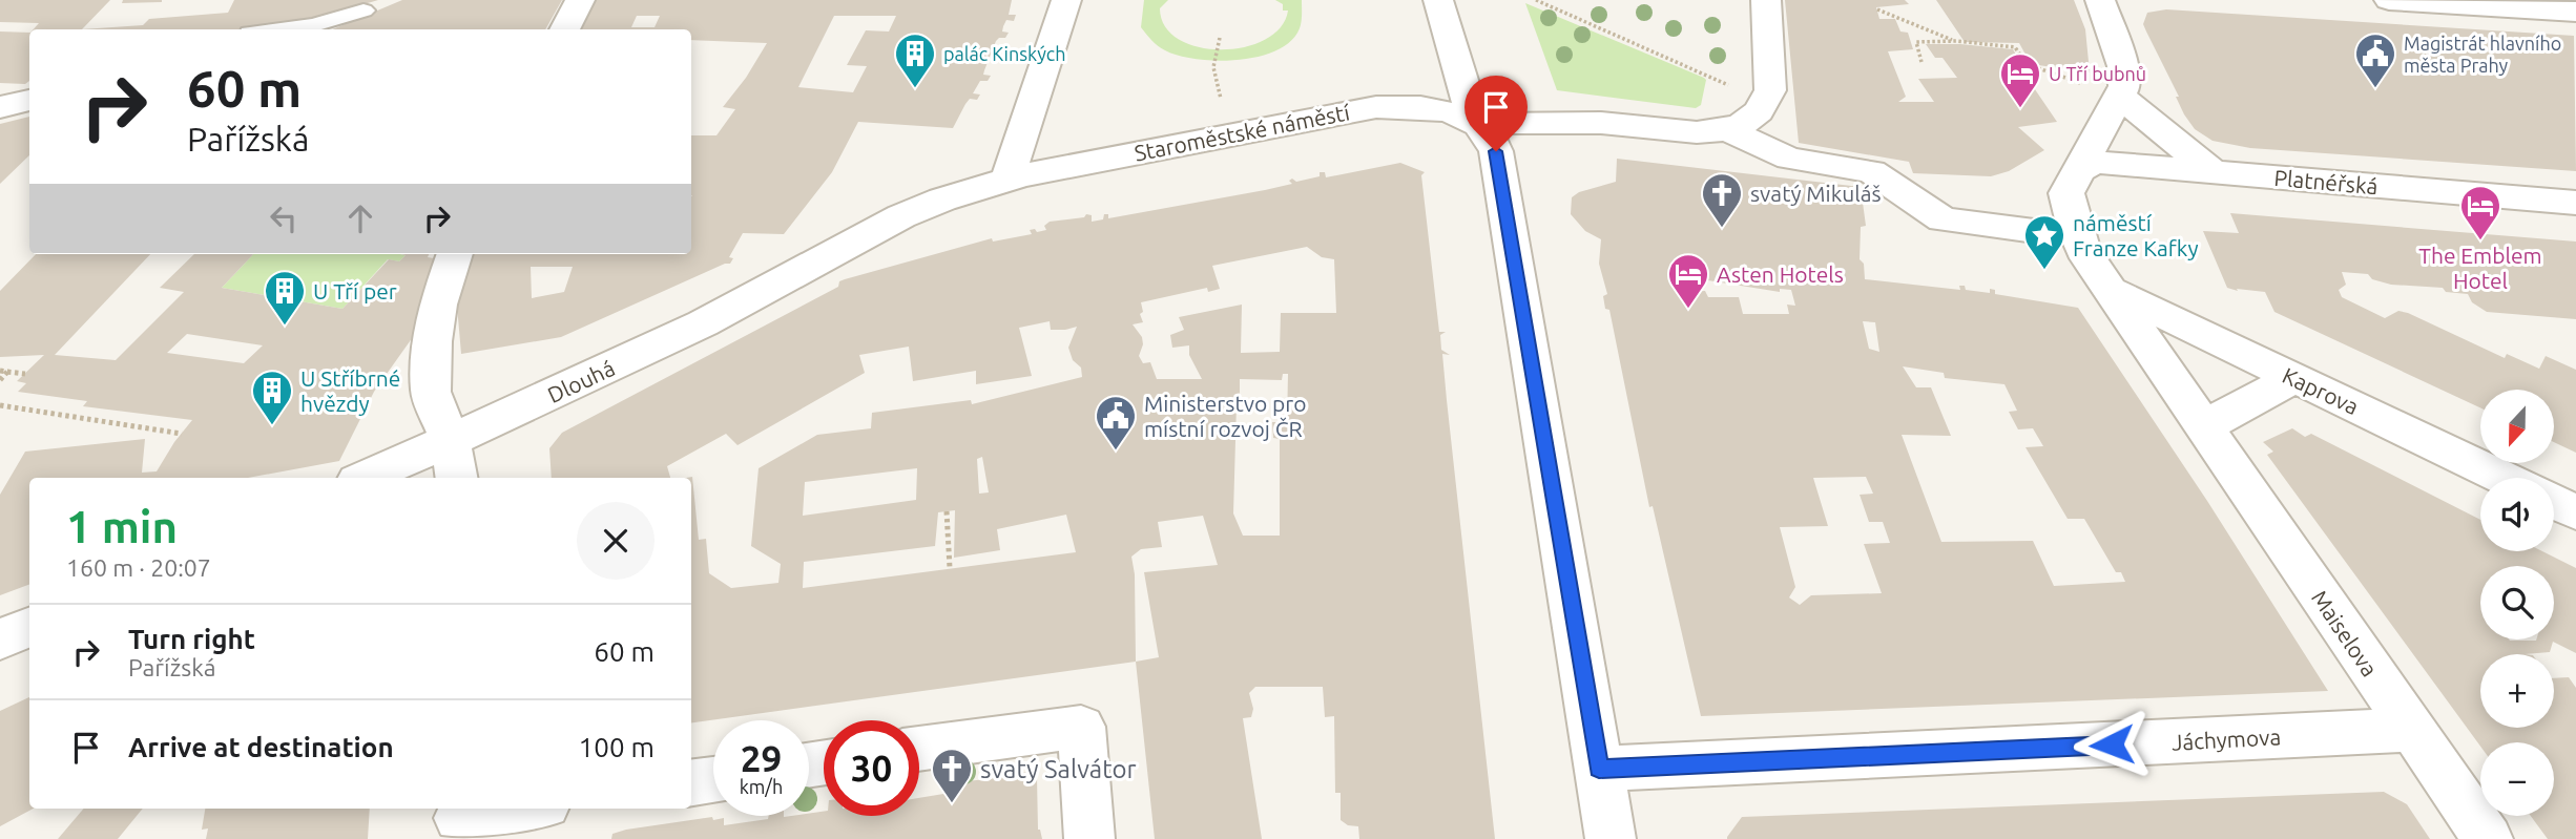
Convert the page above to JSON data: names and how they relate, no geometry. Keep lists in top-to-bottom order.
{
  "streets": {
    "street": [
      "Staroměstské náměstí",
      "Platnéřská",
      "Dlouhá",
      "Kaprova",
      "Maiselova",
      "Jáchymova"
    ]
  },
  "crossings": [
    ["Staroměstské náměstí", "Dlouhá"],
    ["Kaprova", "Maiselova"],
    ["Maiselova", "Jáchymova"]
  ],
  "places": {
    "building": ["palác Kinských", "U Tří per", "U Stříbrné hvězdy"],
    "public building": ["Magistrát hlavního města Prahy", "Ministerstvo pro místní rozvoj ČR"],
    "hotel": ["U Tří bubnů", "The Emblem Hotel", "Asten Hotels"],
    "church": ["svatý Mikuláš", "svatý Salvátor"],
    "place": ["náměstí Franze Kafky"]
  },
  "north": "bottom",
  "page": {
    "turn": ["60 m", "Pařížská"],
    "map_buttons": ["+", "−"],
    "heading": ["1 min", "160 m · 20:07"],
    "list": [
      {
        "name": "Turn right",
        "note": "Pařížská",
        "value": "60 m"
      },
      {
        "name": "Arrive at destination",
        "value": "100 m"
      }
    ],
    "speed": "29 km/h",
    "limit": "30"
  }
}
